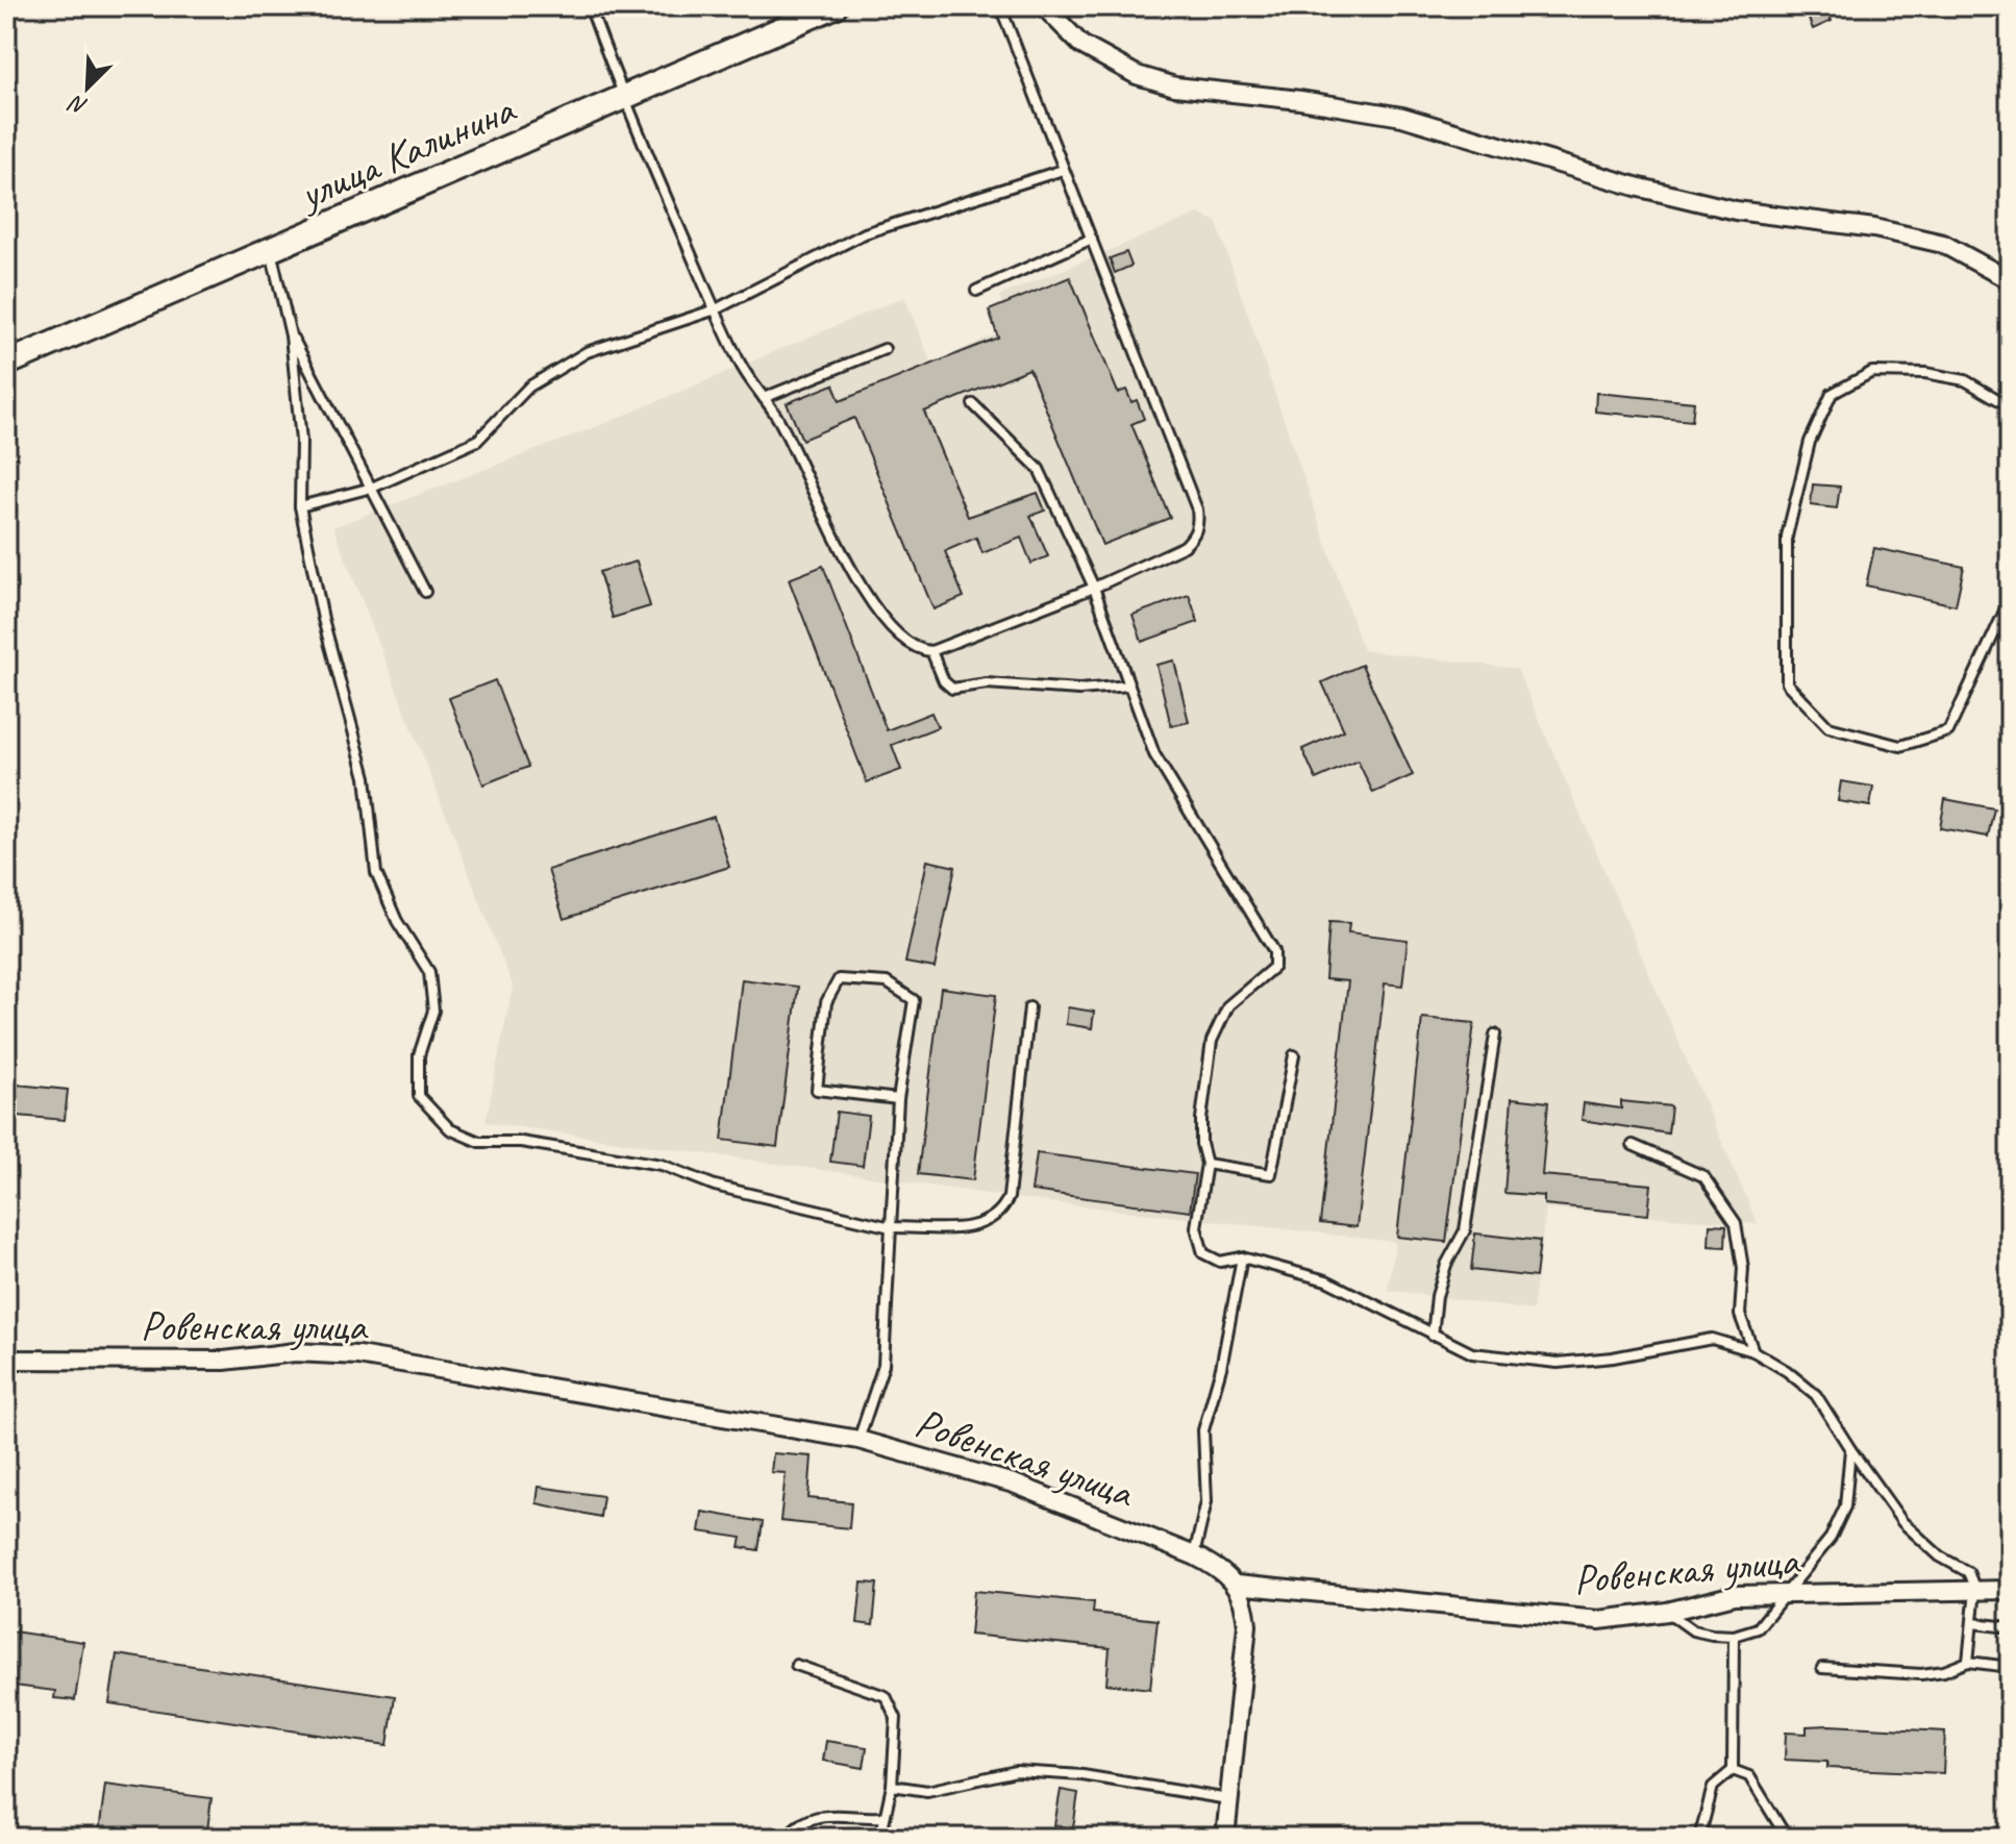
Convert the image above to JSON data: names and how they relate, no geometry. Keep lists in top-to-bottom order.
{
  "streets": {
    "main road": ["улица Калинина"],
    "street": ["Ровенская улица"]
  },
  "north": "bottom left"
}
